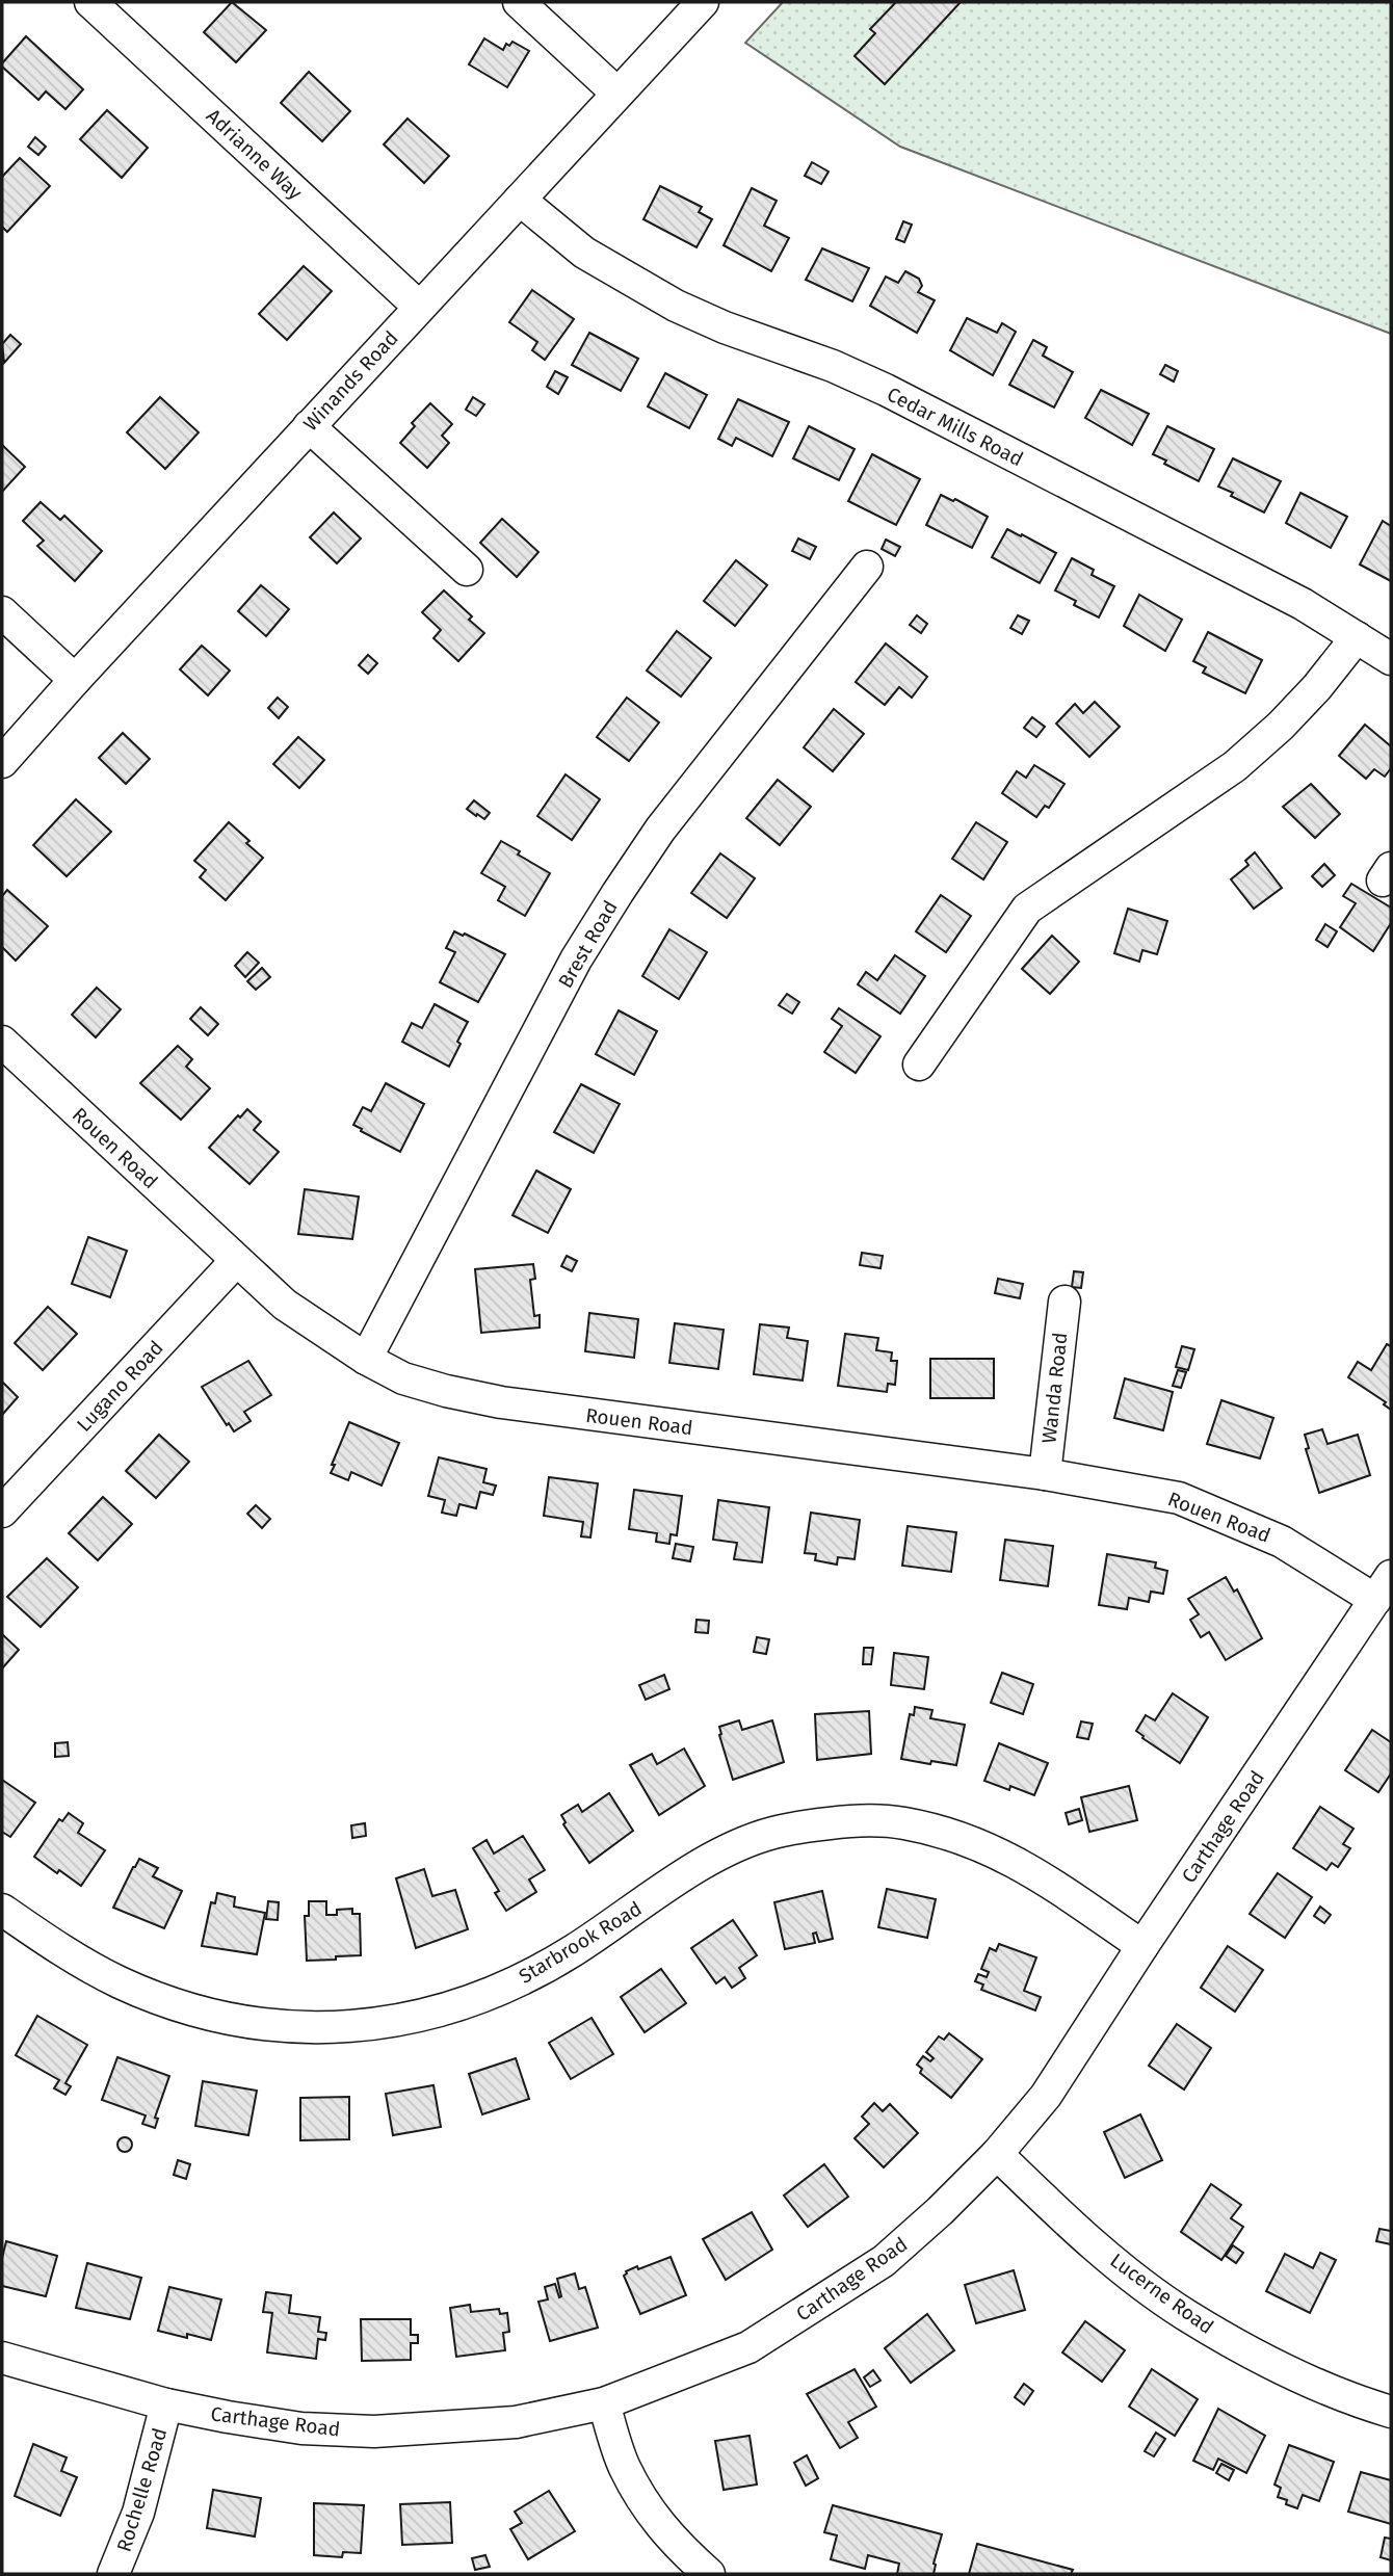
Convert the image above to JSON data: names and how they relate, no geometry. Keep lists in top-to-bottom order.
{
  "streets": {
    "street": [
      "Adrianne Way",
      "Winands Road",
      "Cedar Mills Road",
      "Brest Road",
      "Rouen Road",
      "Lugano Road",
      "Wanda Road",
      "Carthage Road",
      "Starbrook Road",
      "Lucerne Road",
      "Rochelle Road"
    ]
  },
  "crossings": [
    ["Adrianne Way", "Winands Road"],
    ["Winands Road", "Cedar Mills Road"],
    ["Brest Road", "Rouen Road"],
    ["Rouen Road", "Lugano Road"],
    ["Rouen Road", "Wanda Road"],
    ["Rouen Road", "Carthage Road"],
    ["Carthage Road", "Starbrook Road"],
    ["Carthage Road", "Lucerne Road"],
    ["Carthage Road", "Rochelle Road"]
  ]
}
